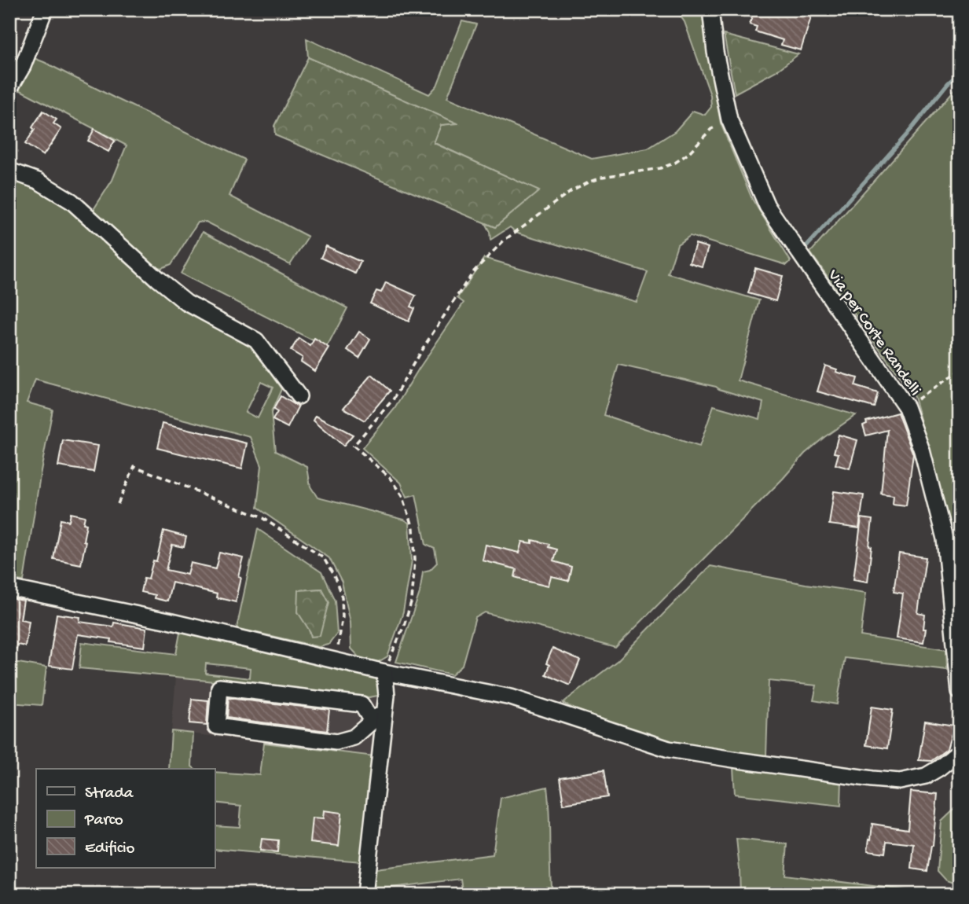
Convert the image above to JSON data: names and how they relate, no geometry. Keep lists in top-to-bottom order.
{
  "streets": {
    "street": ["Via per Corte Randelli"]
  },
  "legend": ["Strada", "Parco", "Edificio"]
}
